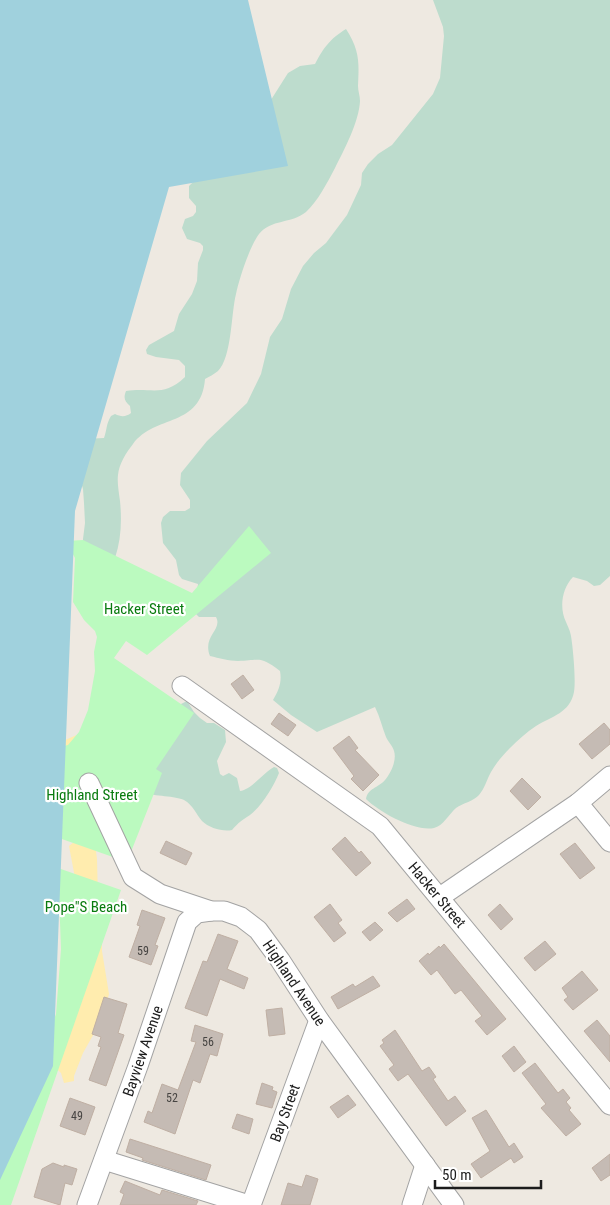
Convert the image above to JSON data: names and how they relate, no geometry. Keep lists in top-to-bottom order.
{
  "streets": {
    "street": [
      "Hacker Street",
      "Highland Avenue",
      "Bayview Avenue",
      "Bay Street"
    ]
  },
  "crossings": [
    ["Highland Avenue", "Bayview Avenue"],
    ["Highland Avenue", "Bay Street"]
  ],
  "parks": ["Hacker Street", "Highland Street", "Pope\"S Beach"],
  "house_numbers": [
    "59",
    "56",
    "52",
    "49"
  ],
  "scale_bar": "50 m"
}
